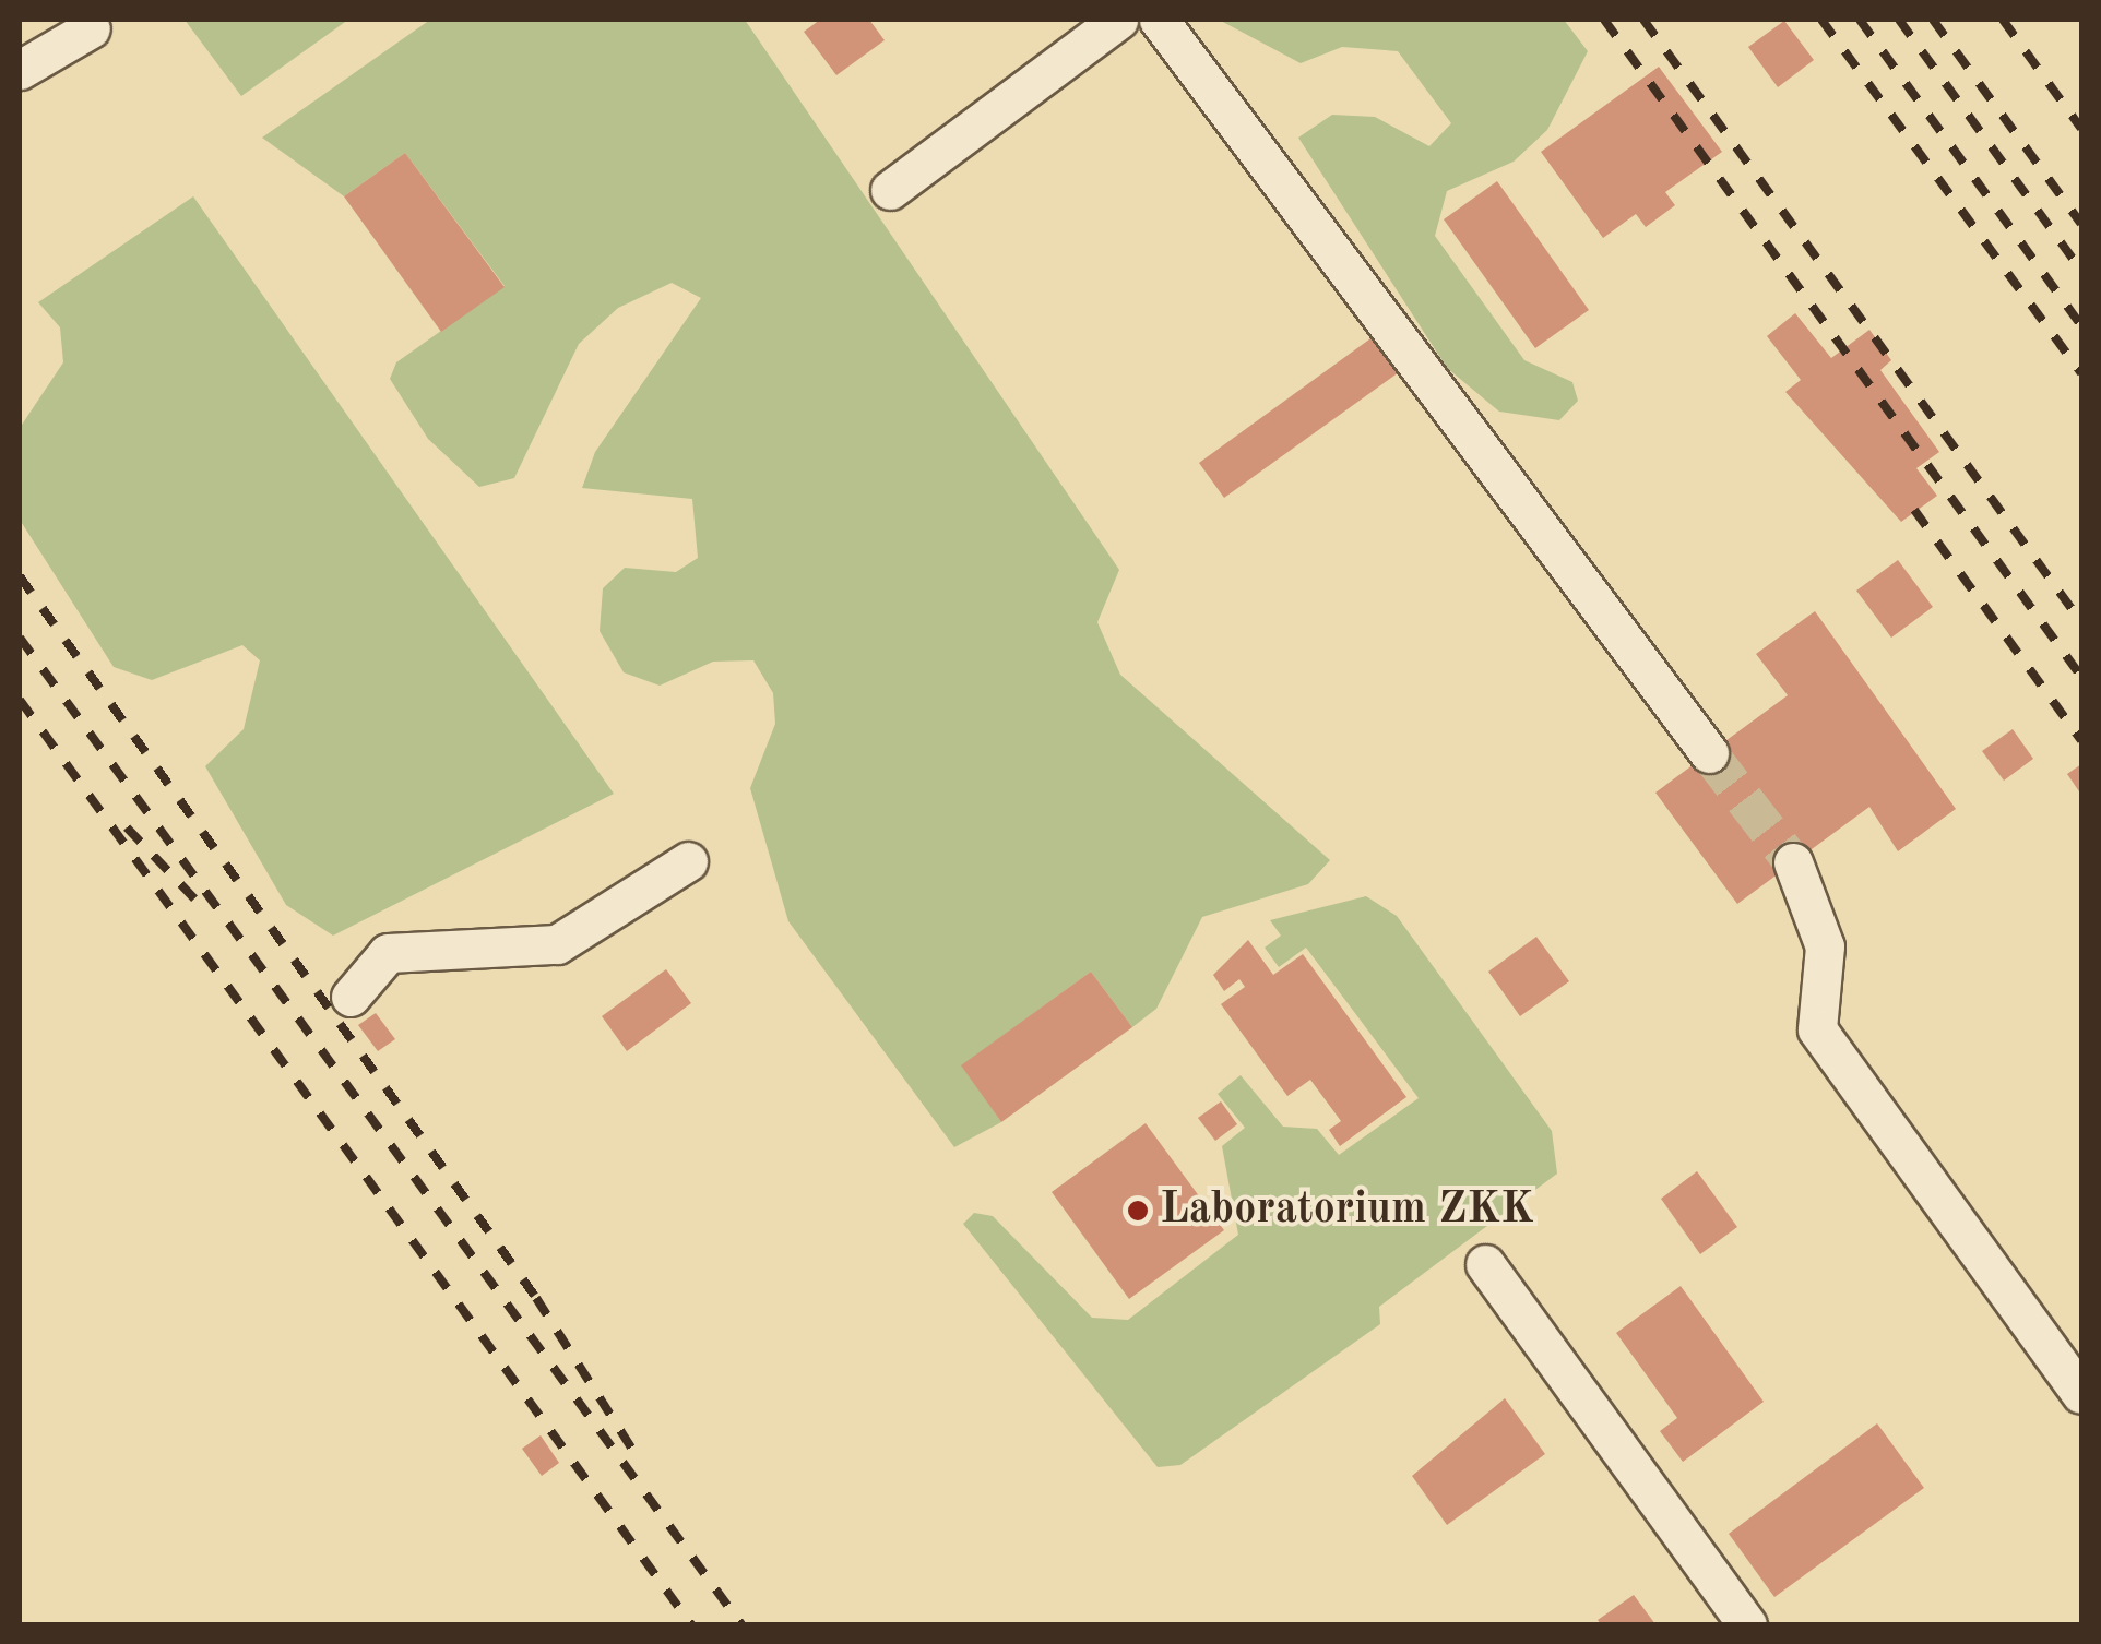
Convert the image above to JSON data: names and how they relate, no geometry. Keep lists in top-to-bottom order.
{
  "places": ["Laboratorium ZKK"]
}
